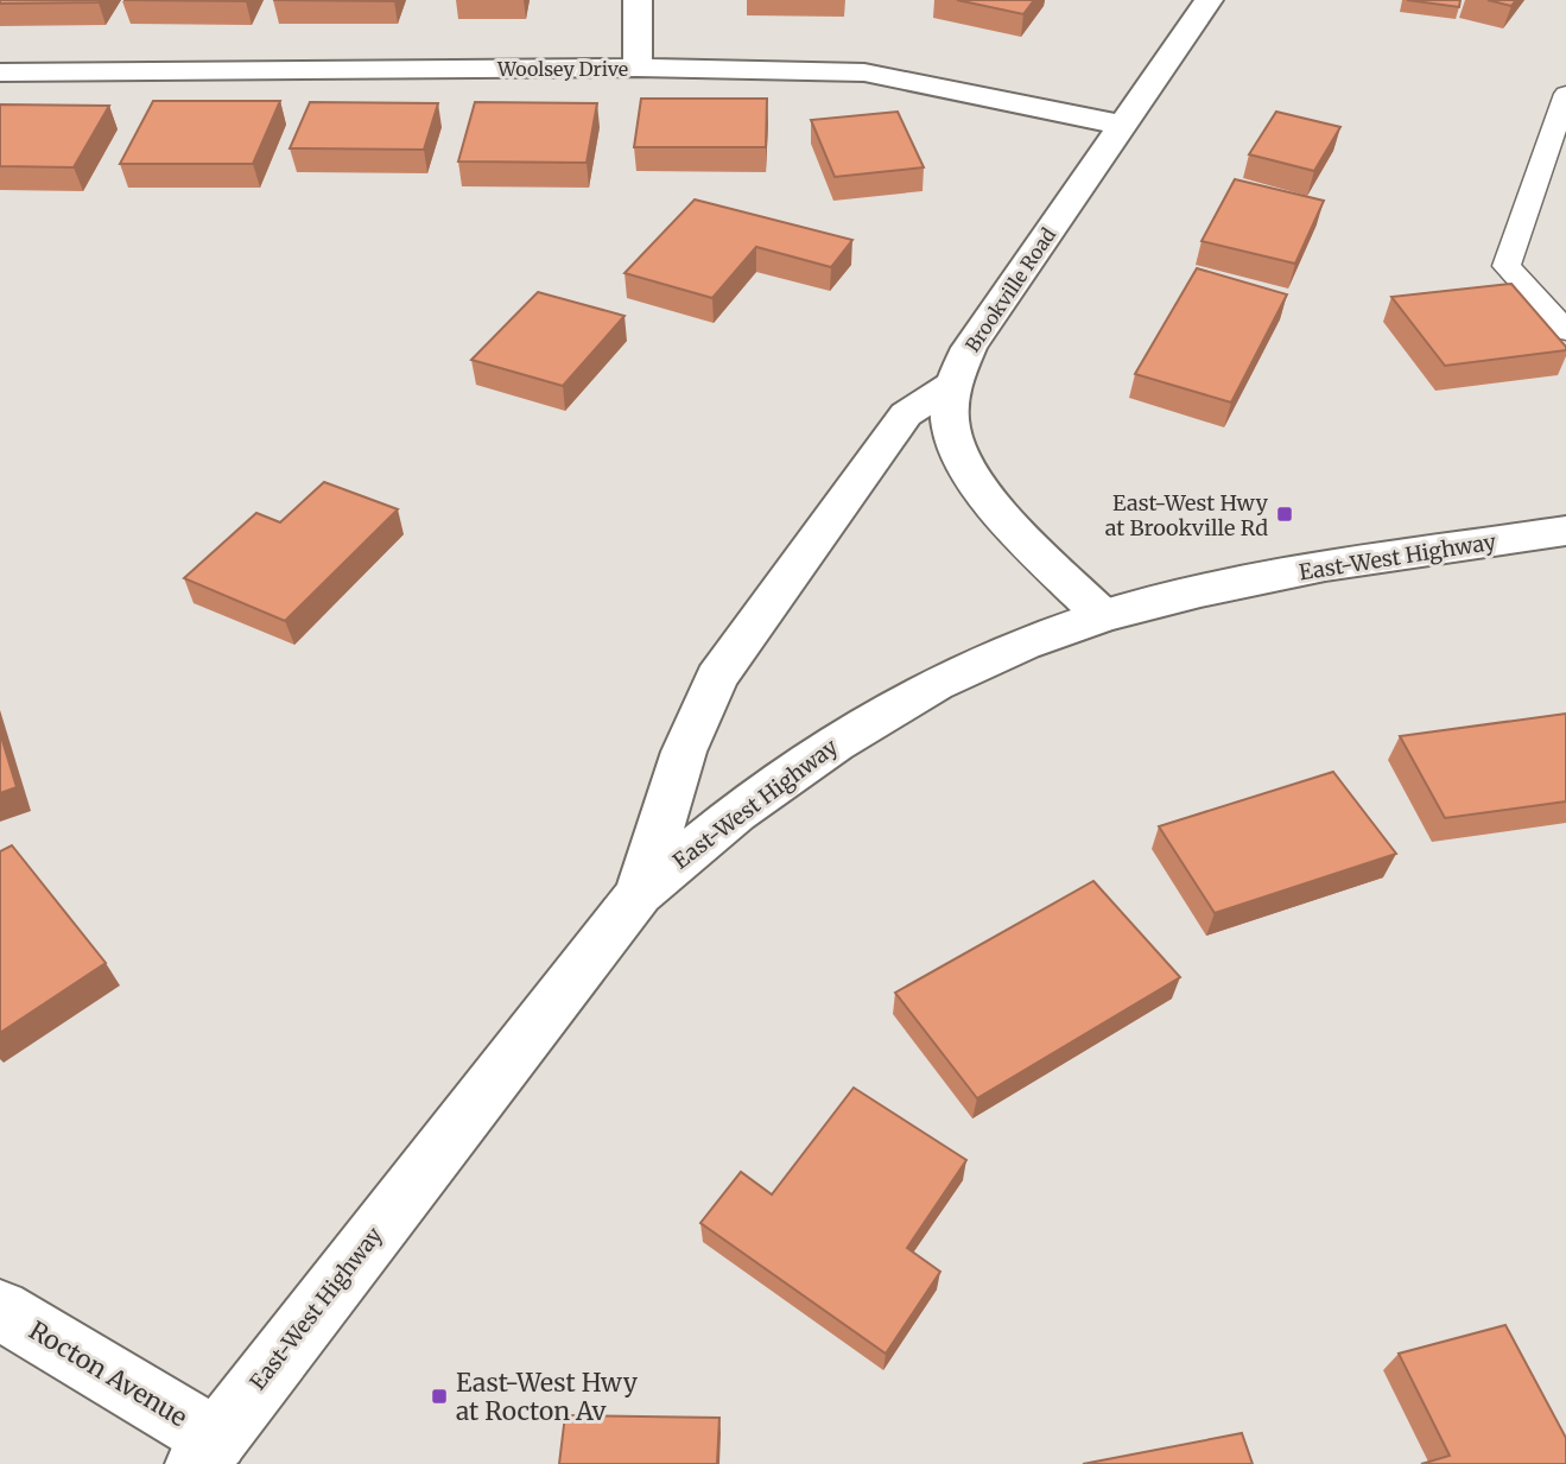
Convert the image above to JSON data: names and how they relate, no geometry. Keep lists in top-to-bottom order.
{
  "streets": {
    "main road": [
      "Woolsey Drive",
      "Brookville Road",
      "East-West Highway",
      "Rocton Avenue"
    ]
  },
  "crossings": [
    ["Woolsey Drive", "Brookville Road"],
    ["Brookville Road", "East-West Highway"],
    ["East-West Highway", "Rocton Avenue"]
  ],
  "places": {
    "transit": ["East-West Hwy at Brookville Rd", "East-West Hwy at Rocton Av"]
  }
}
